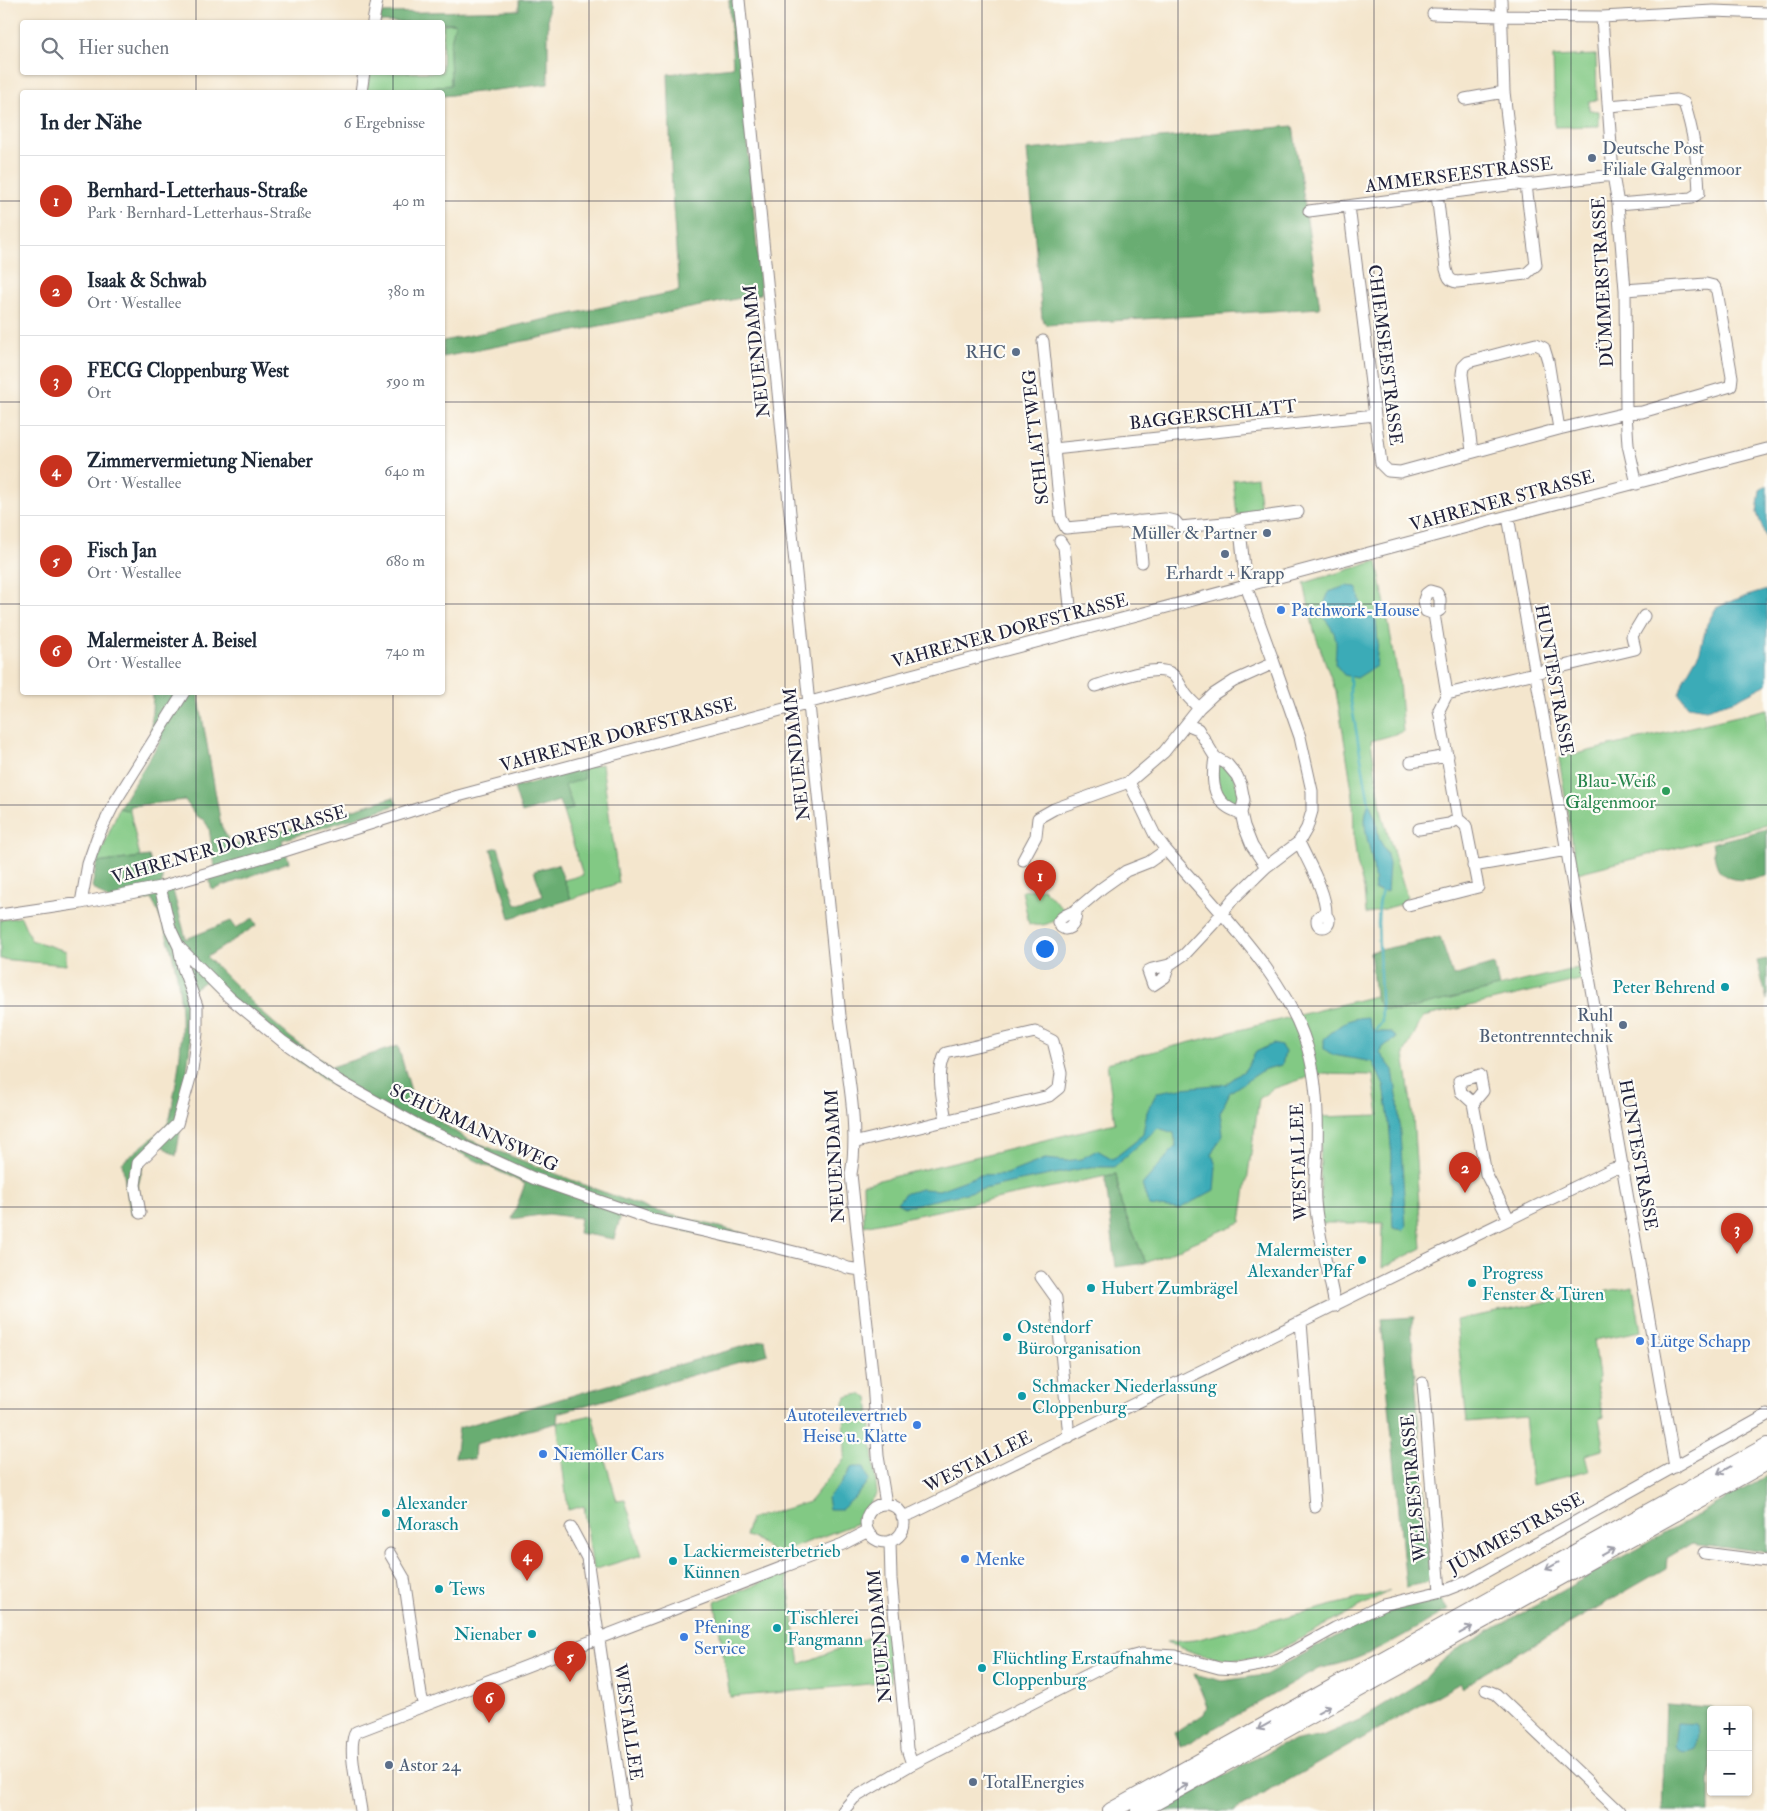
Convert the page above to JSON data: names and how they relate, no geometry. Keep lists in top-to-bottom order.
{
  "streets": {
    "street": [
      "AMMERSEESTRASSE",
      "DÜMMERSTRASSE",
      "NEUENDAMM",
      "CHIEMSEESTRASSE",
      "BAGGERSCHLATT",
      "SCHLATTWEG",
      "VAHRENER STRASSE",
      "VAHRENER DORFSTRASSE",
      "HUNTESTRASSE",
      "SCHÜRMANNSWEG",
      "WESTALLEE",
      "WELSESTRASSE",
      "JÜMMESTRASSE"
    ]
  },
  "crossings": [
    ["AMMERSEESTRASSE", "DÜMMERSTRASSE"],
    ["AMMERSEESTRASSE", "CHIEMSEESTRASSE"],
    ["DÜMMERSTRASSE", "CHIEMSEESTRASSE"],
    ["DÜMMERSTRASSE", "VAHRENER STRASSE"],
    ["NEUENDAMM", "VAHRENER DORFSTRASSE"],
    ["NEUENDAMM", "SCHÜRMANNSWEG"],
    ["NEUENDAMM", "WESTALLEE"],
    ["NEUENDAMM", "JÜMMESTRASSE"],
    ["CHIEMSEESTRASSE", "BAGGERSCHLATT"],
    ["BAGGERSCHLATT", "SCHLATTWEG"],
    ["VAHRENER STRASSE", "VAHRENER DORFSTRASSE"],
    ["VAHRENER STRASSE", "HUNTESTRASSE"],
    ["VAHRENER DORFSTRASSE", "SCHÜRMANNSWEG"],
    ["HUNTESTRASSE", "WESTALLEE"],
    ["HUNTESTRASSE", "JÜMMESTRASSE"],
    ["WELSESTRASSE", "JÜMMESTRASSE"]
  ],
  "places": [
    "Deutsche Post Filiale Galgenmoor",
    "RHC",
    "Müller & Partner",
    "Erhardt + Krapp",
    "Patchwork-House",
    "Blau-Weiß Galgenmoor",
    "Peter Behrend",
    "Ruhl Betontrenntechnik",
    "Malermeister Alexander Pfaf",
    "Progress Fenster & Türen",
    "Hubert Zumbrägel",
    "Ostendorf Büroorganisation",
    "Lütge Schapp",
    "Schmacker Niederlassung Cloppenburg",
    "Autoteilevertrieb Heise u. Klatte",
    "Niemöller Cars",
    "Alexander Morasch",
    "Menke",
    "Lackiermeisterbetrieb Künnen",
    "Tews",
    "Tischlerei Fangmann",
    "Nienaber",
    "Pfening Service",
    "Flüchtling Erstaufnahme Cloppenburg",
    "Astor 24",
    "TotalEnergies"
  ],
  "page": {
    "search": "Hier suchen",
    "heading": ["In der Nähe", "6 Ergebnisse"],
    "list": [
      {
        "mark": "1",
        "name": "Bernhard-Letterhaus-Straße",
        "note": "Park · Bernhard-Letterhaus-Straße",
        "value": "40 m"
      },
      {
        "mark": "2",
        "name": "Isaak & Schwab",
        "note": "Ort · Westallee",
        "value": "380 m"
      },
      {
        "mark": "3",
        "name": "FECG Cloppenburg West",
        "note": "Ort",
        "value": "590 m"
      },
      {
        "mark": "4",
        "name": "Zimmervermietung Nienaber",
        "note": "Ort · Westallee",
        "value": "640 m"
      },
      {
        "mark": "5",
        "name": "Fisch Jan",
        "note": "Ort · Westallee",
        "value": "680 m"
      },
      {
        "mark": "6",
        "name": "Malermeister A. Beisel",
        "note": "Ort · Westallee",
        "value": "740 m"
      }
    ],
    "pins": [
      "1",
      "2",
      "3",
      "4",
      "5",
      "6"
    ],
    "map_buttons": ["+", "−"]
  }
}
